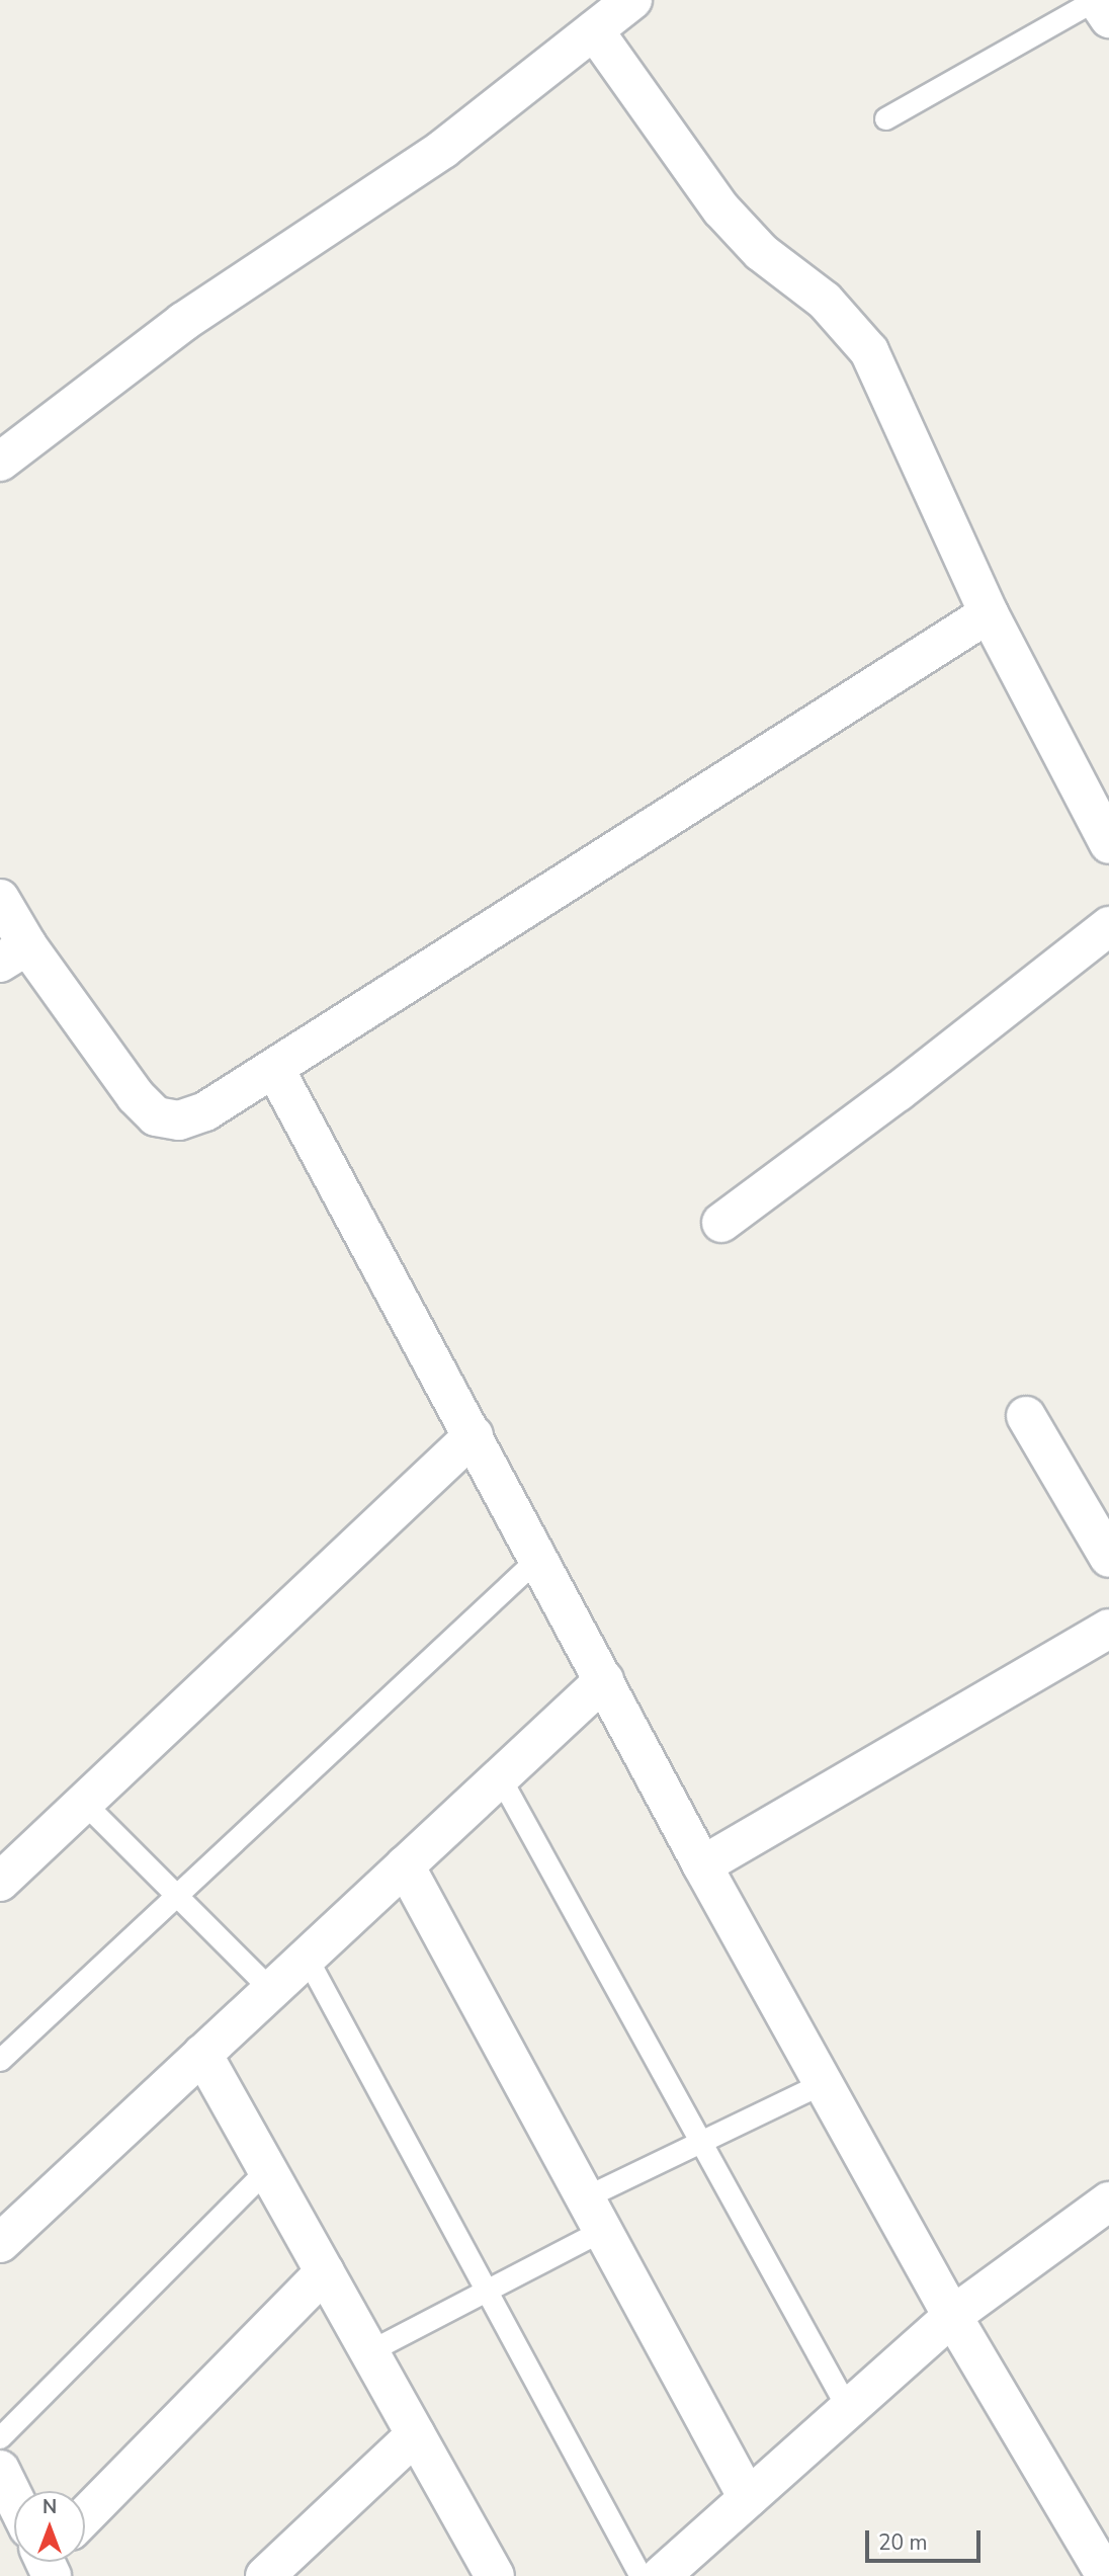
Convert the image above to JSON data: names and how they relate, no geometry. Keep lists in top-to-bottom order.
{
  "scale_bar": "20 m",
  "north": "top"
}
